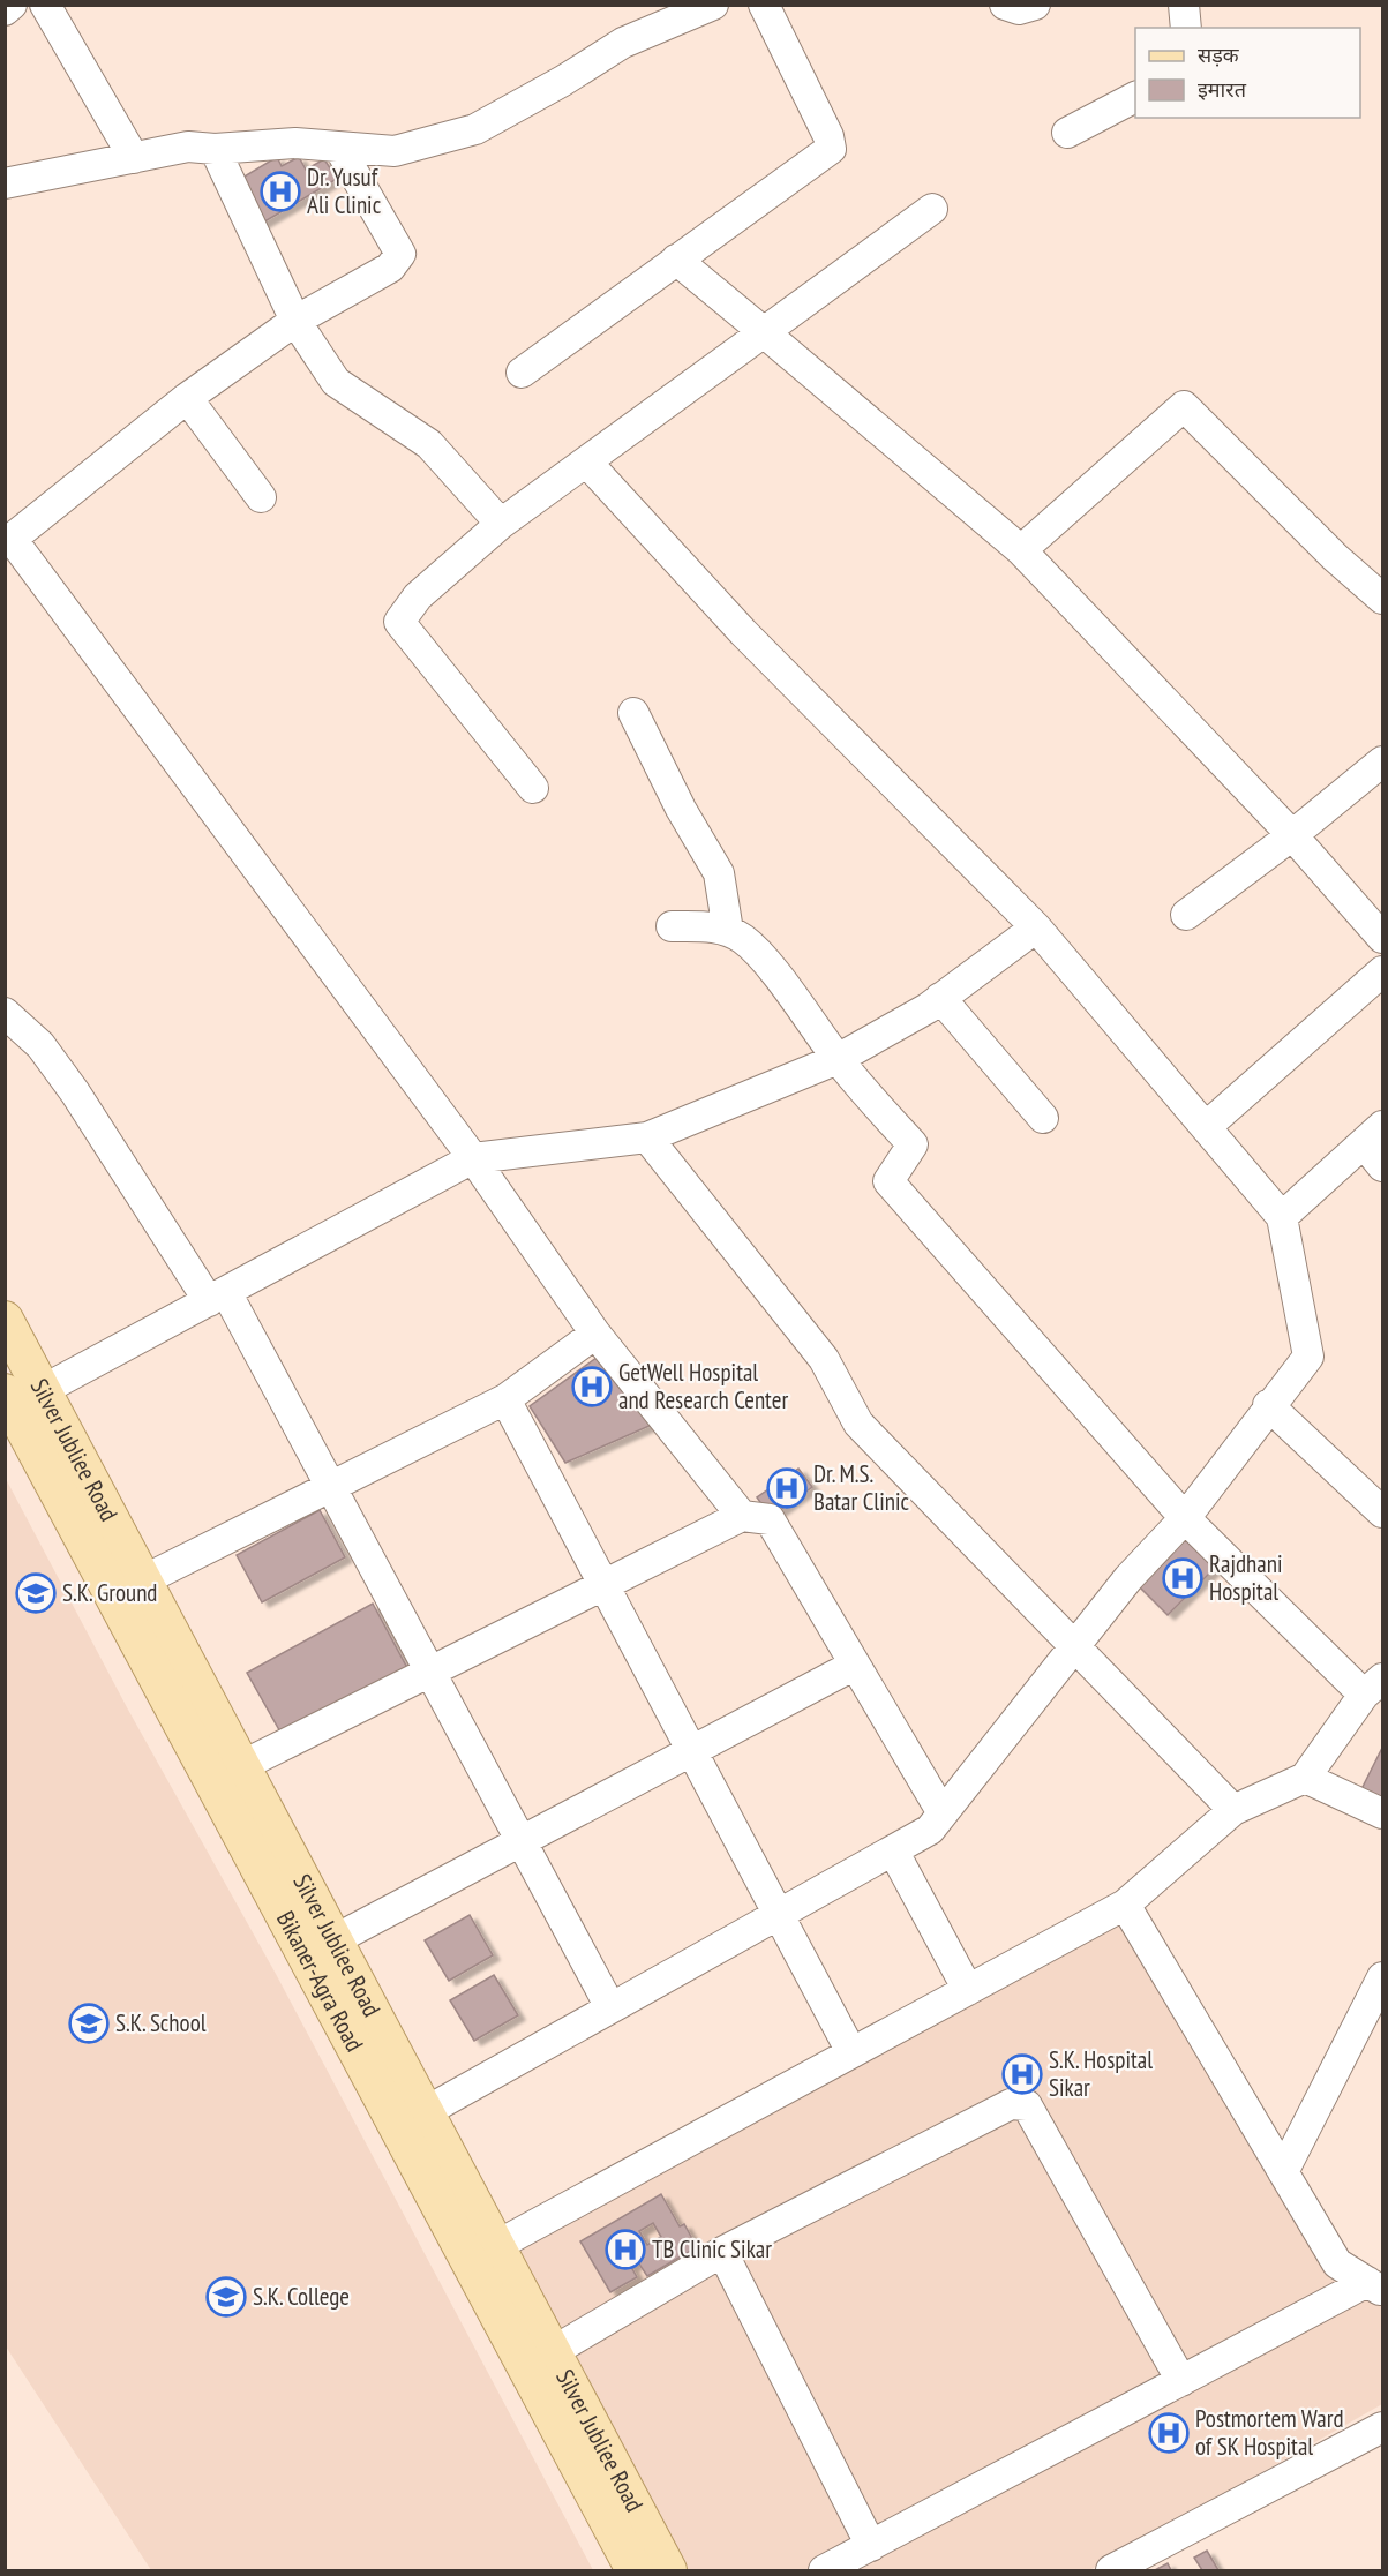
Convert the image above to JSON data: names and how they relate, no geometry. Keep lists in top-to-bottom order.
{
  "streets": {
    "main road": ["Silver Jubliee Road", "Bikaner-Agra Road"]
  },
  "crossings": [
    ["Silver Jubliee Road", "Bikaner-Agra Road"]
  ],
  "places": {
    "hospital": [
      "Dr. Yusuf Ali Clinic",
      "GetWell Hospital and Research Center",
      "Dr. M.S. Batar Clinic",
      "Rajdhani Hospital",
      "S.K. Hospital Sikar",
      "TB Clinic Sikar",
      "Postmortem Ward of SK Hospital"
    ],
    "school or university": ["S.K. Ground", "S.K. School", "S.K. College"]
  },
  "legend": ["सड़क", "इमारत"]
}
